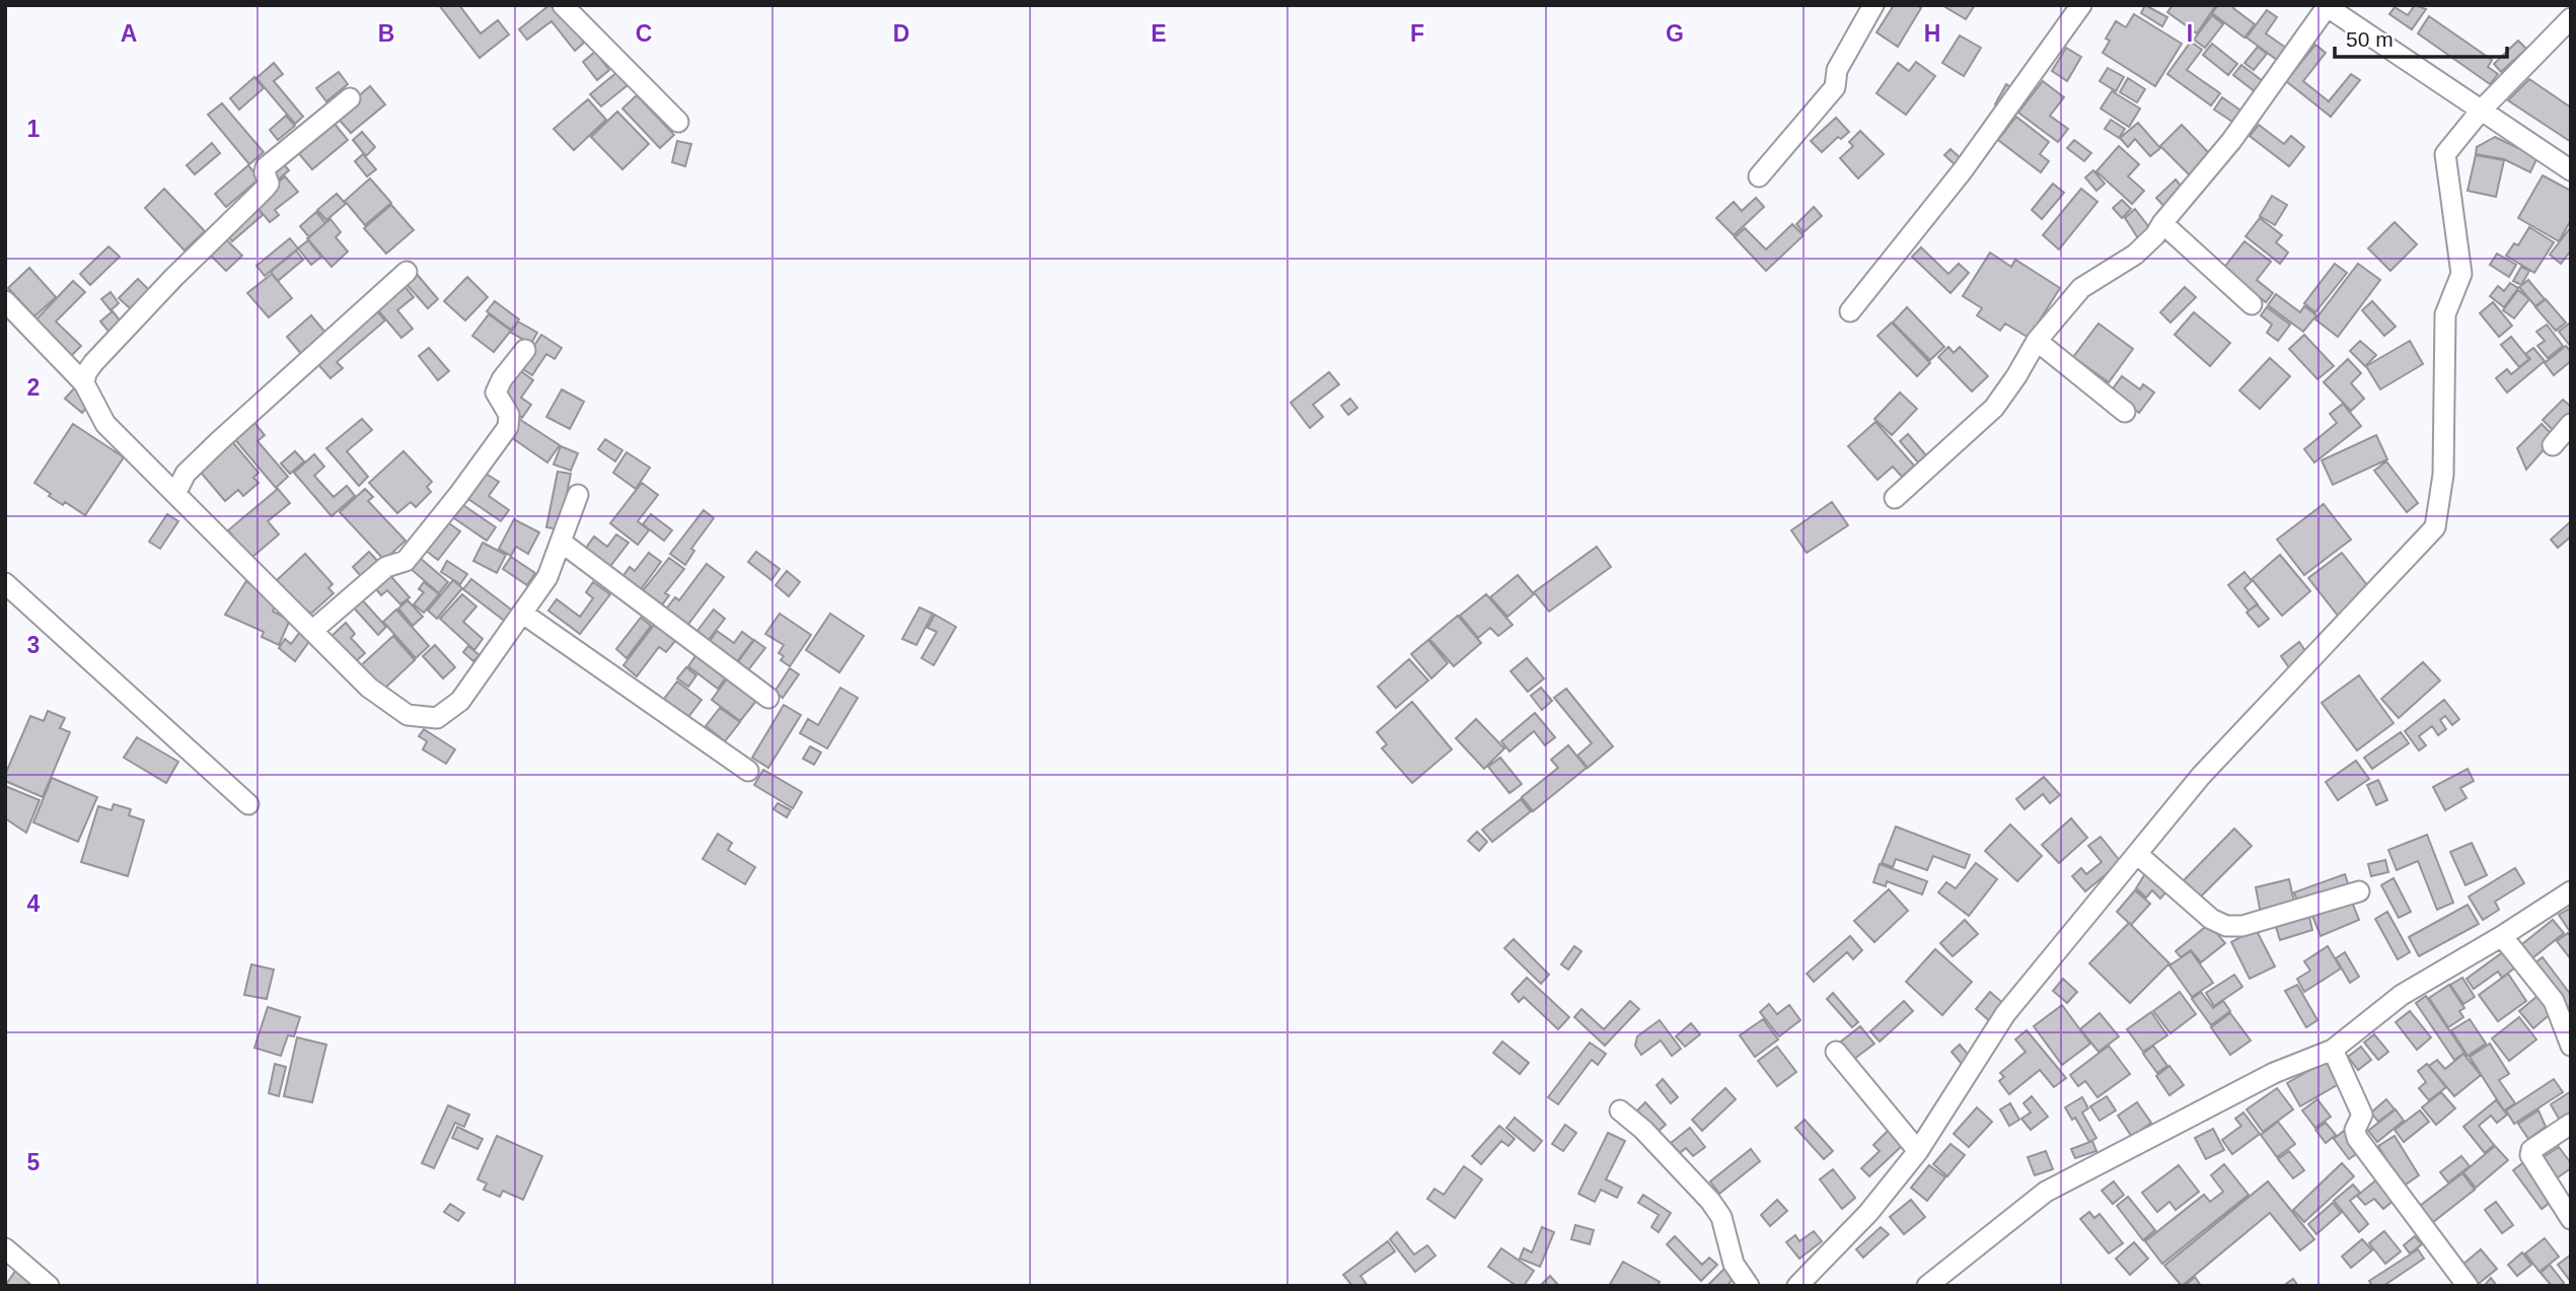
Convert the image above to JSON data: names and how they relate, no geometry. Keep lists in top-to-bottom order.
{
  "scale_bar": "50 m",
  "grid": {
    "columns": [
      "A",
      "B",
      "C",
      "D",
      "E",
      "F",
      "G",
      "H",
      "I"
    ],
    "rows": [
      "1",
      "2",
      "3",
      "4",
      "5"
    ]
  }
}
